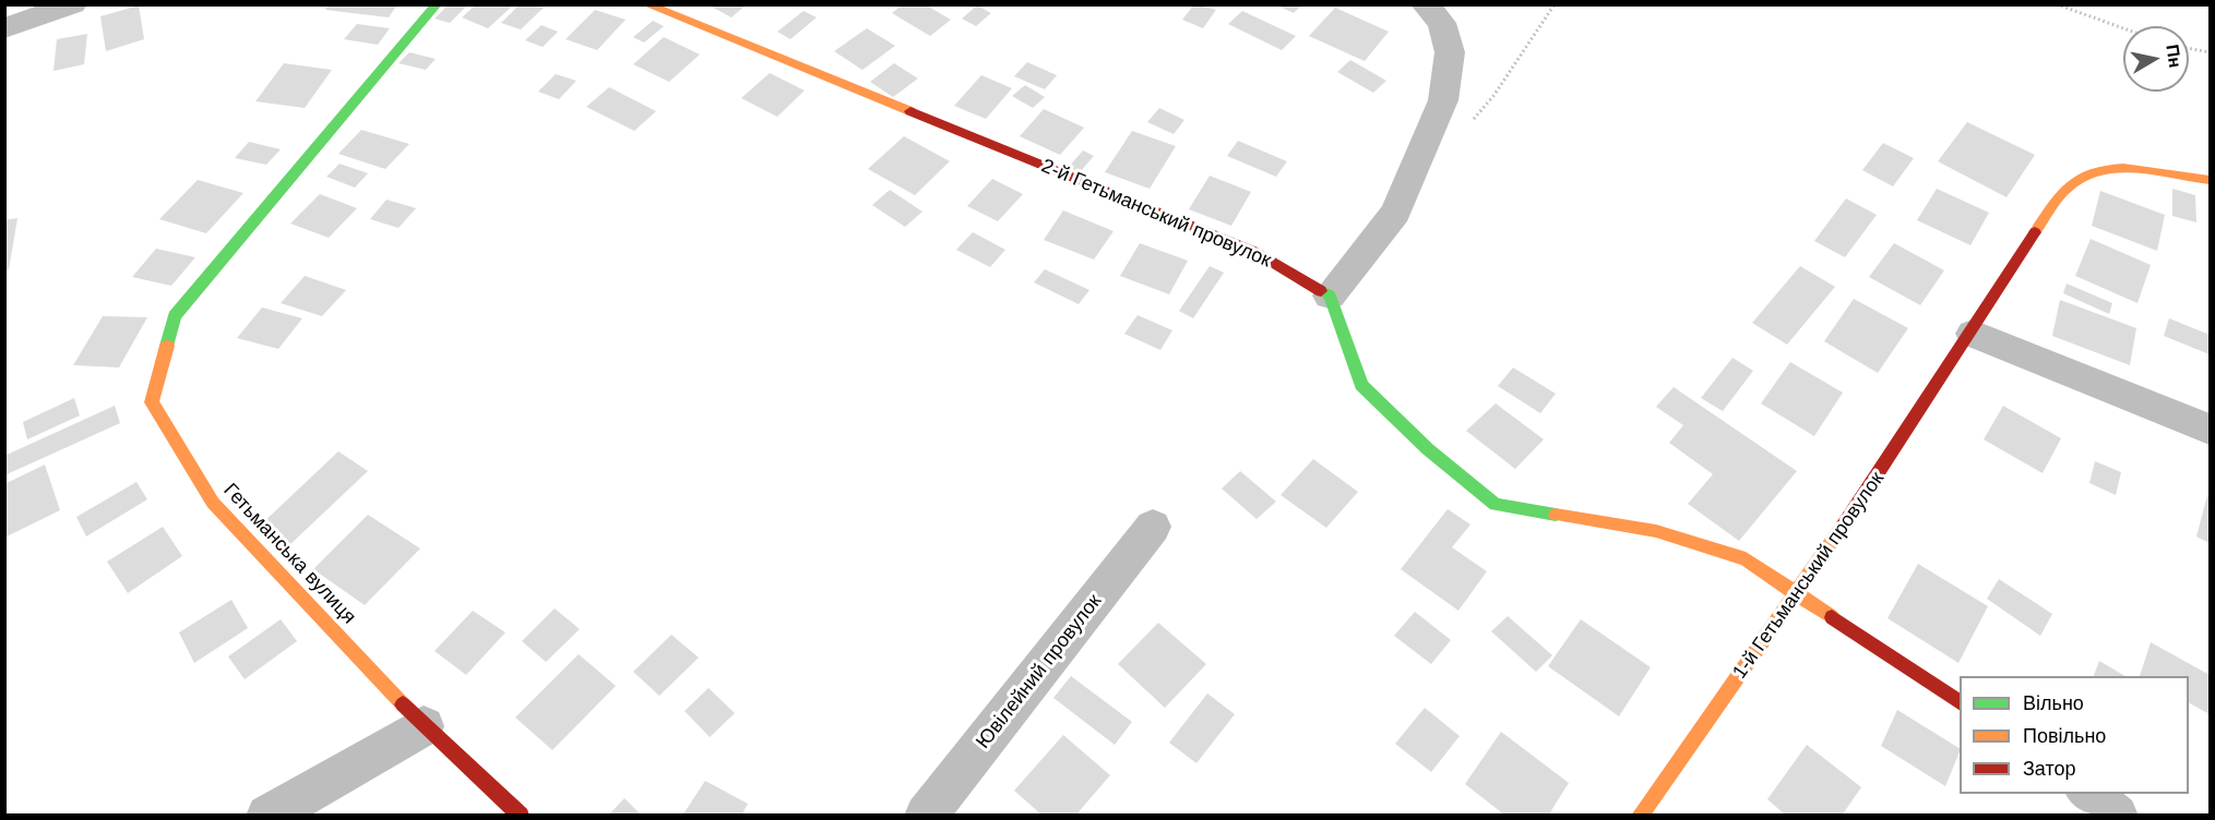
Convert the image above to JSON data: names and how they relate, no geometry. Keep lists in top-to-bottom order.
{
  "streets": {
    "street": [
      "2-й Гетьманський провулок",
      "Гетьманська вулиця",
      "1-й Гетьманський провулок",
      "Ювілейний провулок"
    ]
  },
  "legend": ["Вільно", "Повільно", "Затор"],
  "north": "right"
}
